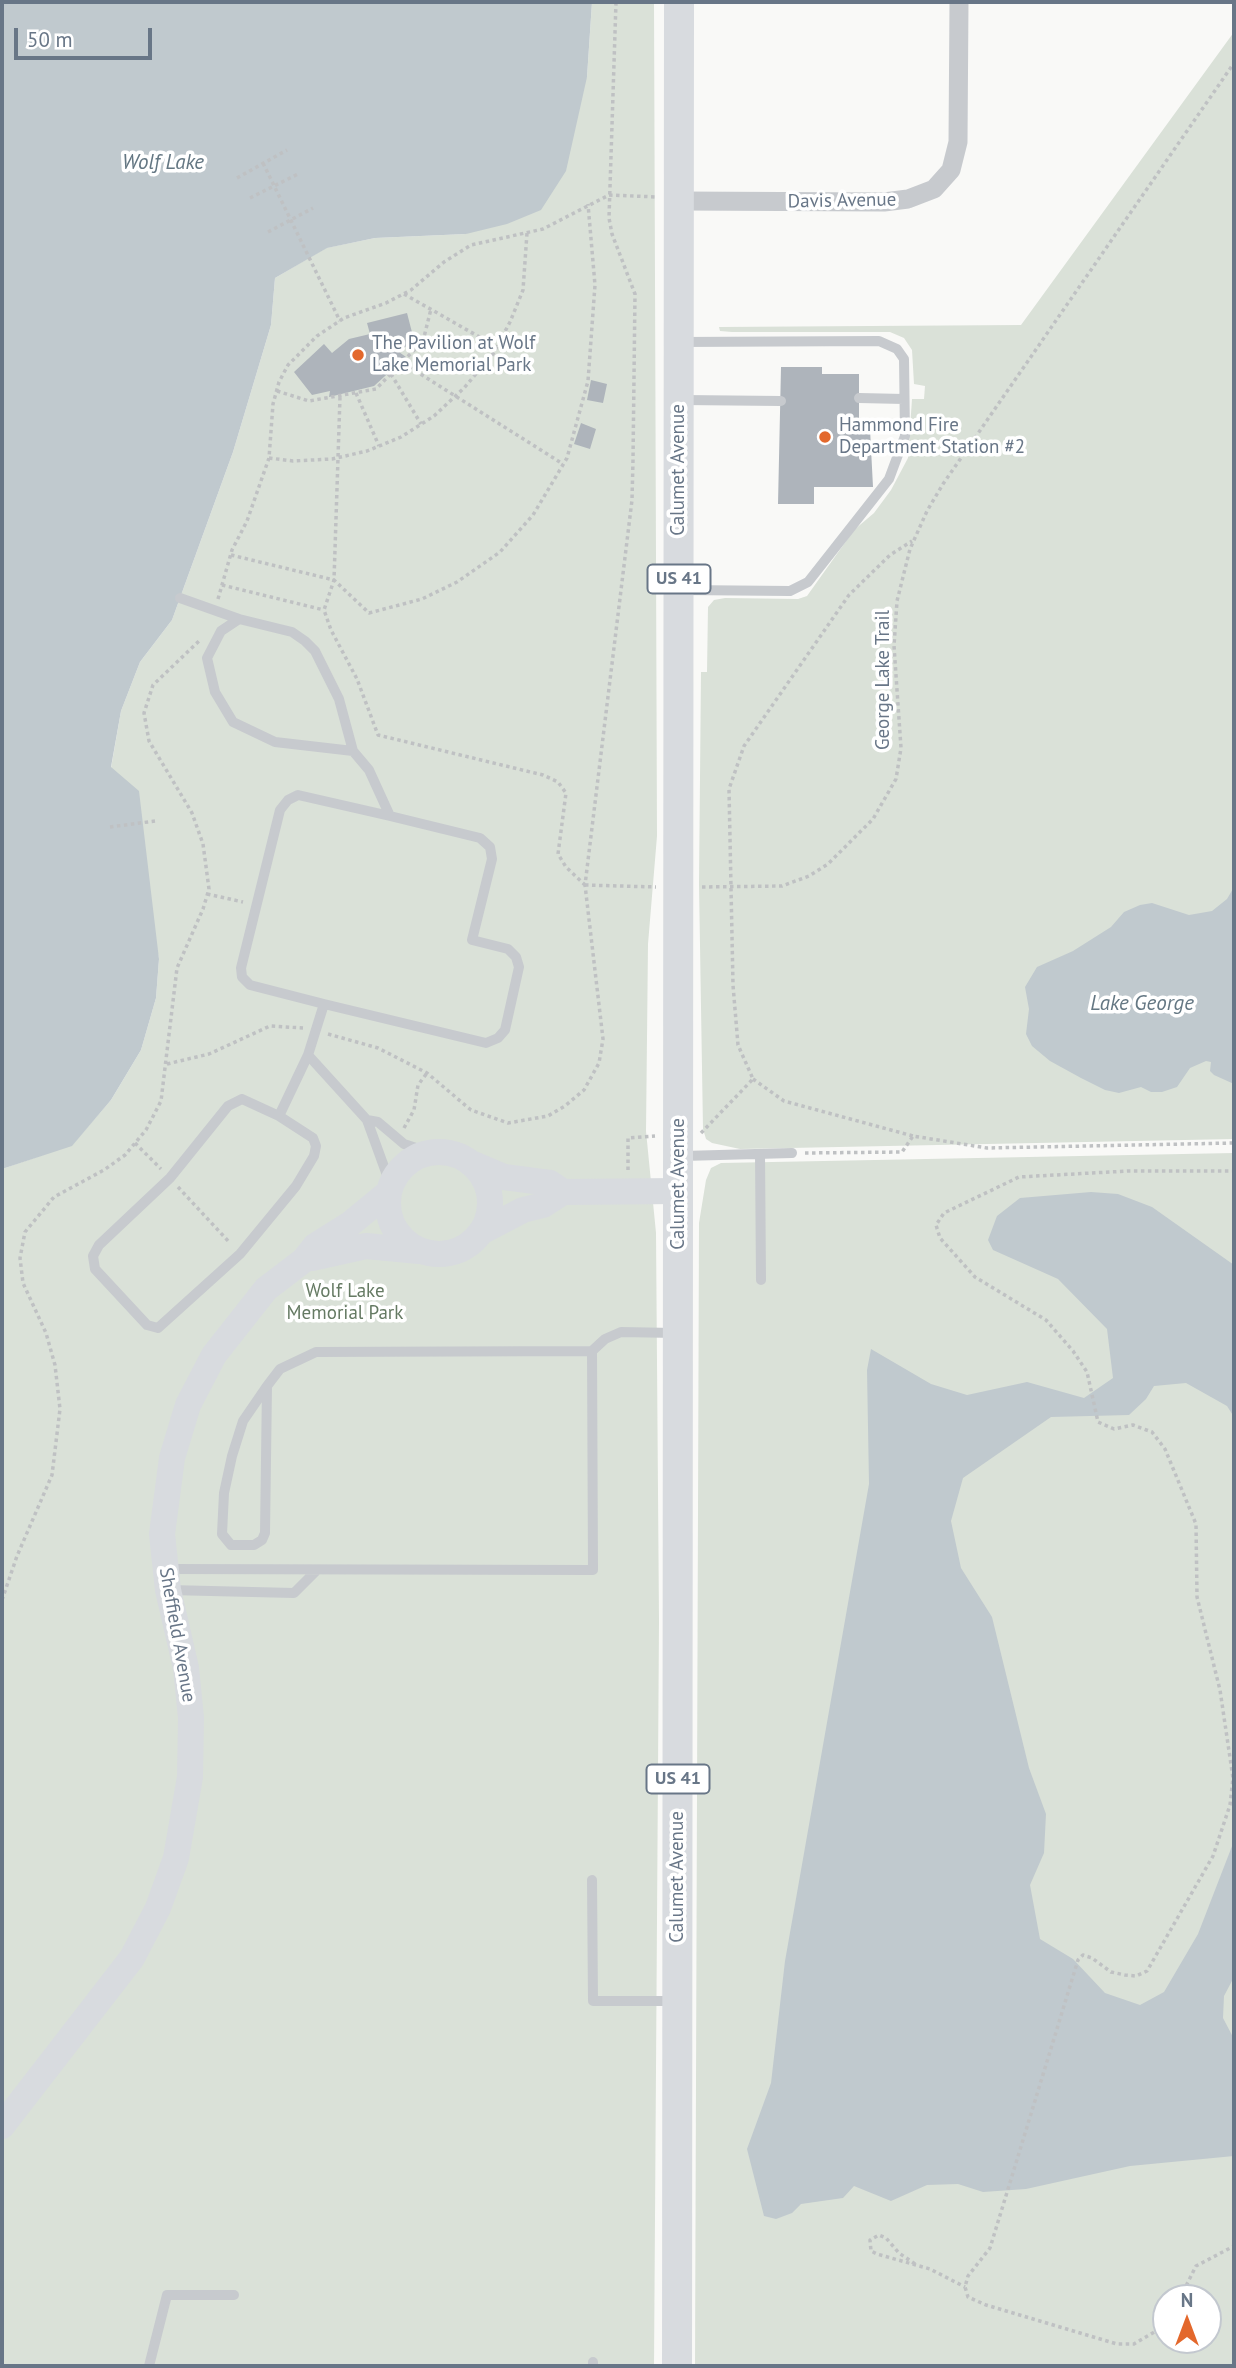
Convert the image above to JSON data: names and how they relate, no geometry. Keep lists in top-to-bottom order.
{
  "streets": {
    "main road": ["Calumet Avenue", "US 41", "Sheffield Avenue"],
    "street": ["Davis Avenue"],
    "path": ["George Lake Trail"]
  },
  "crossings": [
    ["Davis Avenue", "Calumet Avenue"]
  ],
  "water": ["Wolf Lake", "Lake George"],
  "parks": ["Wolf Lake Memorial Park"],
  "places": ["The Pavilion at Wolf Lake Memorial Park", "Hammond Fire Department Station #2"],
  "scale_bar": "50 m",
  "north": "top"
}
